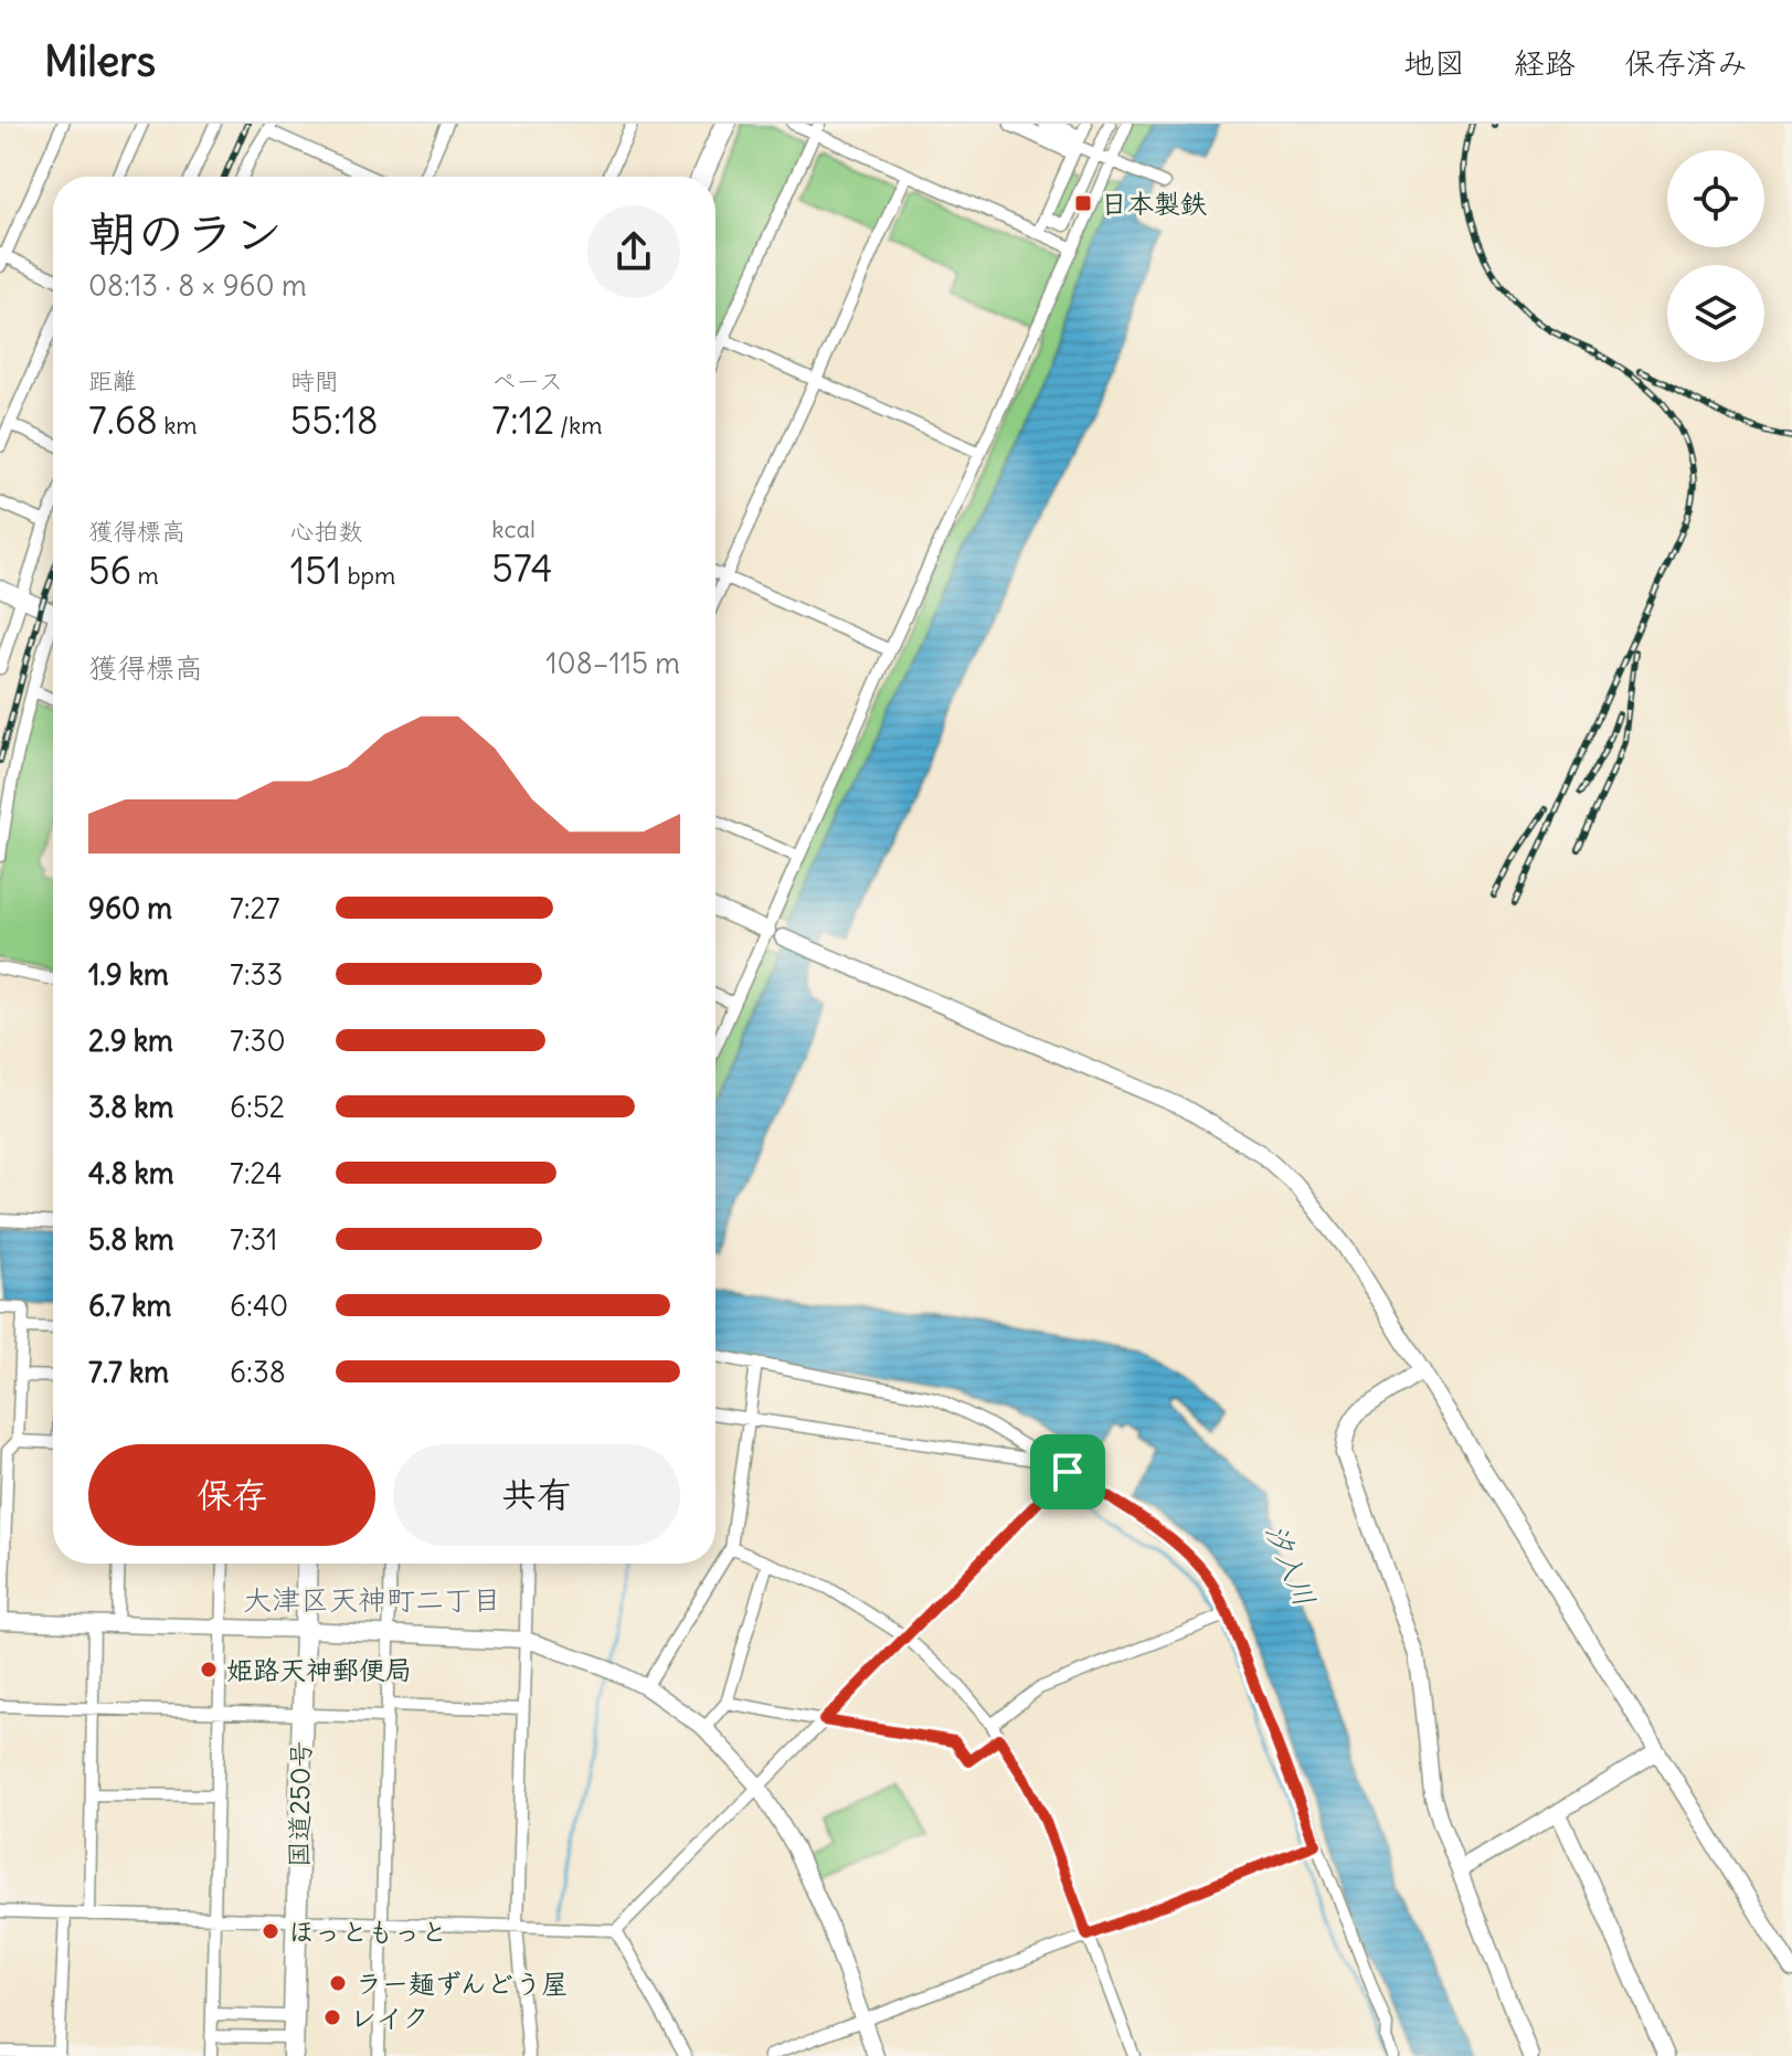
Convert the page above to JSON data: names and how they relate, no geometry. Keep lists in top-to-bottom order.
{
  "streets": {
    "highway": ["国道250号"]
  },
  "districts": ["大津区天神町二丁目"],
  "water": ["汐入川"],
  "places": {
    "transit": ["日本製鉄"],
    "other": [
      "姫路天神郵便局",
      "ほっともっと",
      "ラー麺ずんどう屋",
      "レイク"
    ]
  },
  "page": {
    "header": "Milers",
    "nav": ["地図", "経路", "保存済み"],
    "heading": ["朝のラン", "08:13 · 8 × 960 m"],
    "stats": [
      ["距離", "7.68 km"],
      ["時間", "55:18"],
      ["ペース", "7:12 /km"],
      ["獲得標高", "56 m"],
      ["心拍数", "151 bpm"],
      ["kcal", "574"]
    ],
    "chart": ["獲得標高", "108–115 m"],
    "list": [
      {
        "name": "960 m",
        "note": "7:27"
      },
      {
        "name": "1.9 km",
        "note": "7:33"
      },
      {
        "name": "2.9 km",
        "note": "7:30"
      },
      {
        "name": "3.8 km",
        "note": "6:52"
      },
      {
        "name": "4.8 km",
        "note": "7:24"
      },
      {
        "name": "5.8 km",
        "note": "7:31"
      },
      {
        "name": "6.7 km",
        "note": "6:40"
      },
      {
        "name": "7.7 km",
        "note": "6:38"
      }
    ],
    "buttons": ["保存", "共有"]
  }
}
